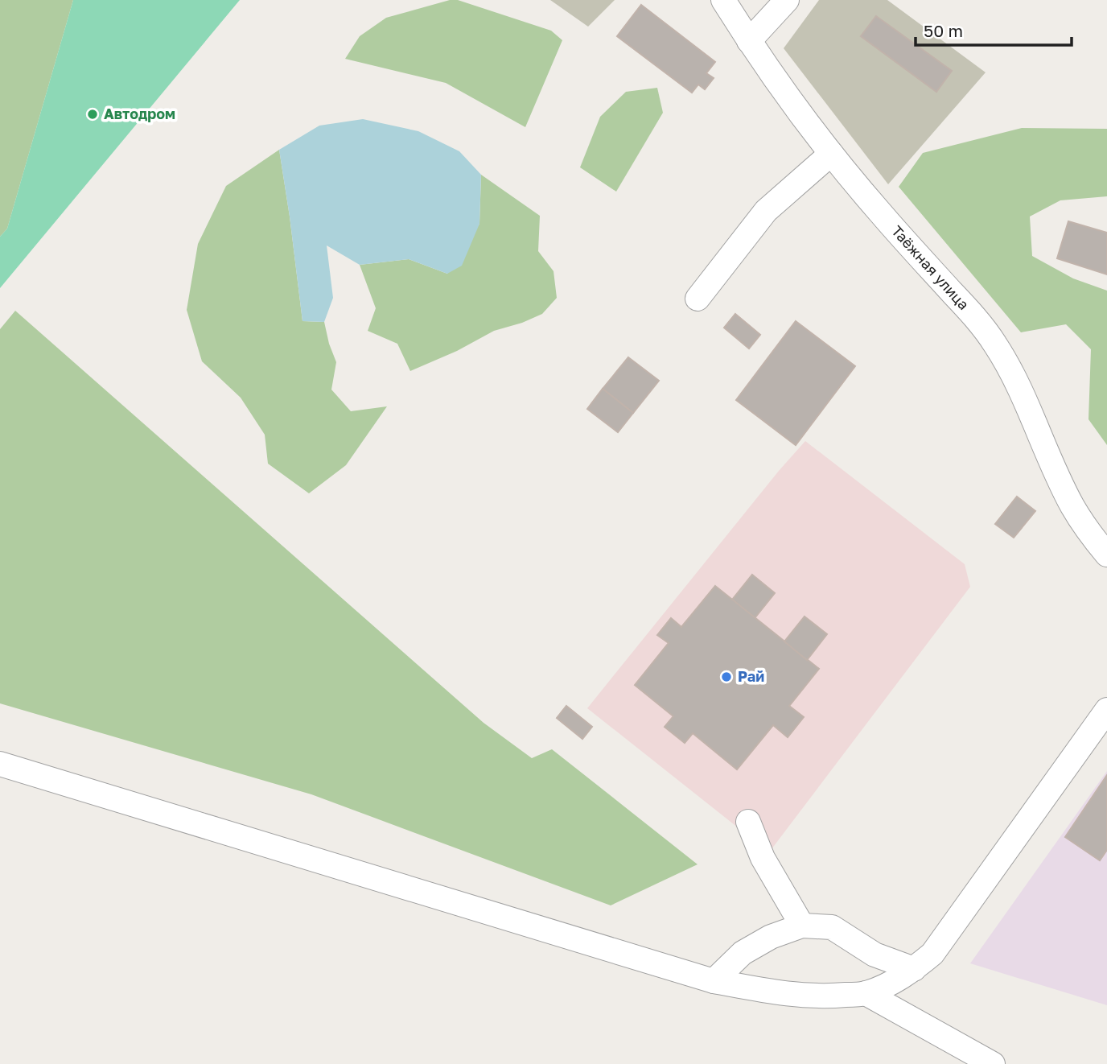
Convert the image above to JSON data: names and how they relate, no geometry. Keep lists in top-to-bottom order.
{
  "streets": {
    "street": ["Таёжная улица"]
  },
  "places": ["Автодром", "Рай"],
  "scale_bar": "50 m"
}
